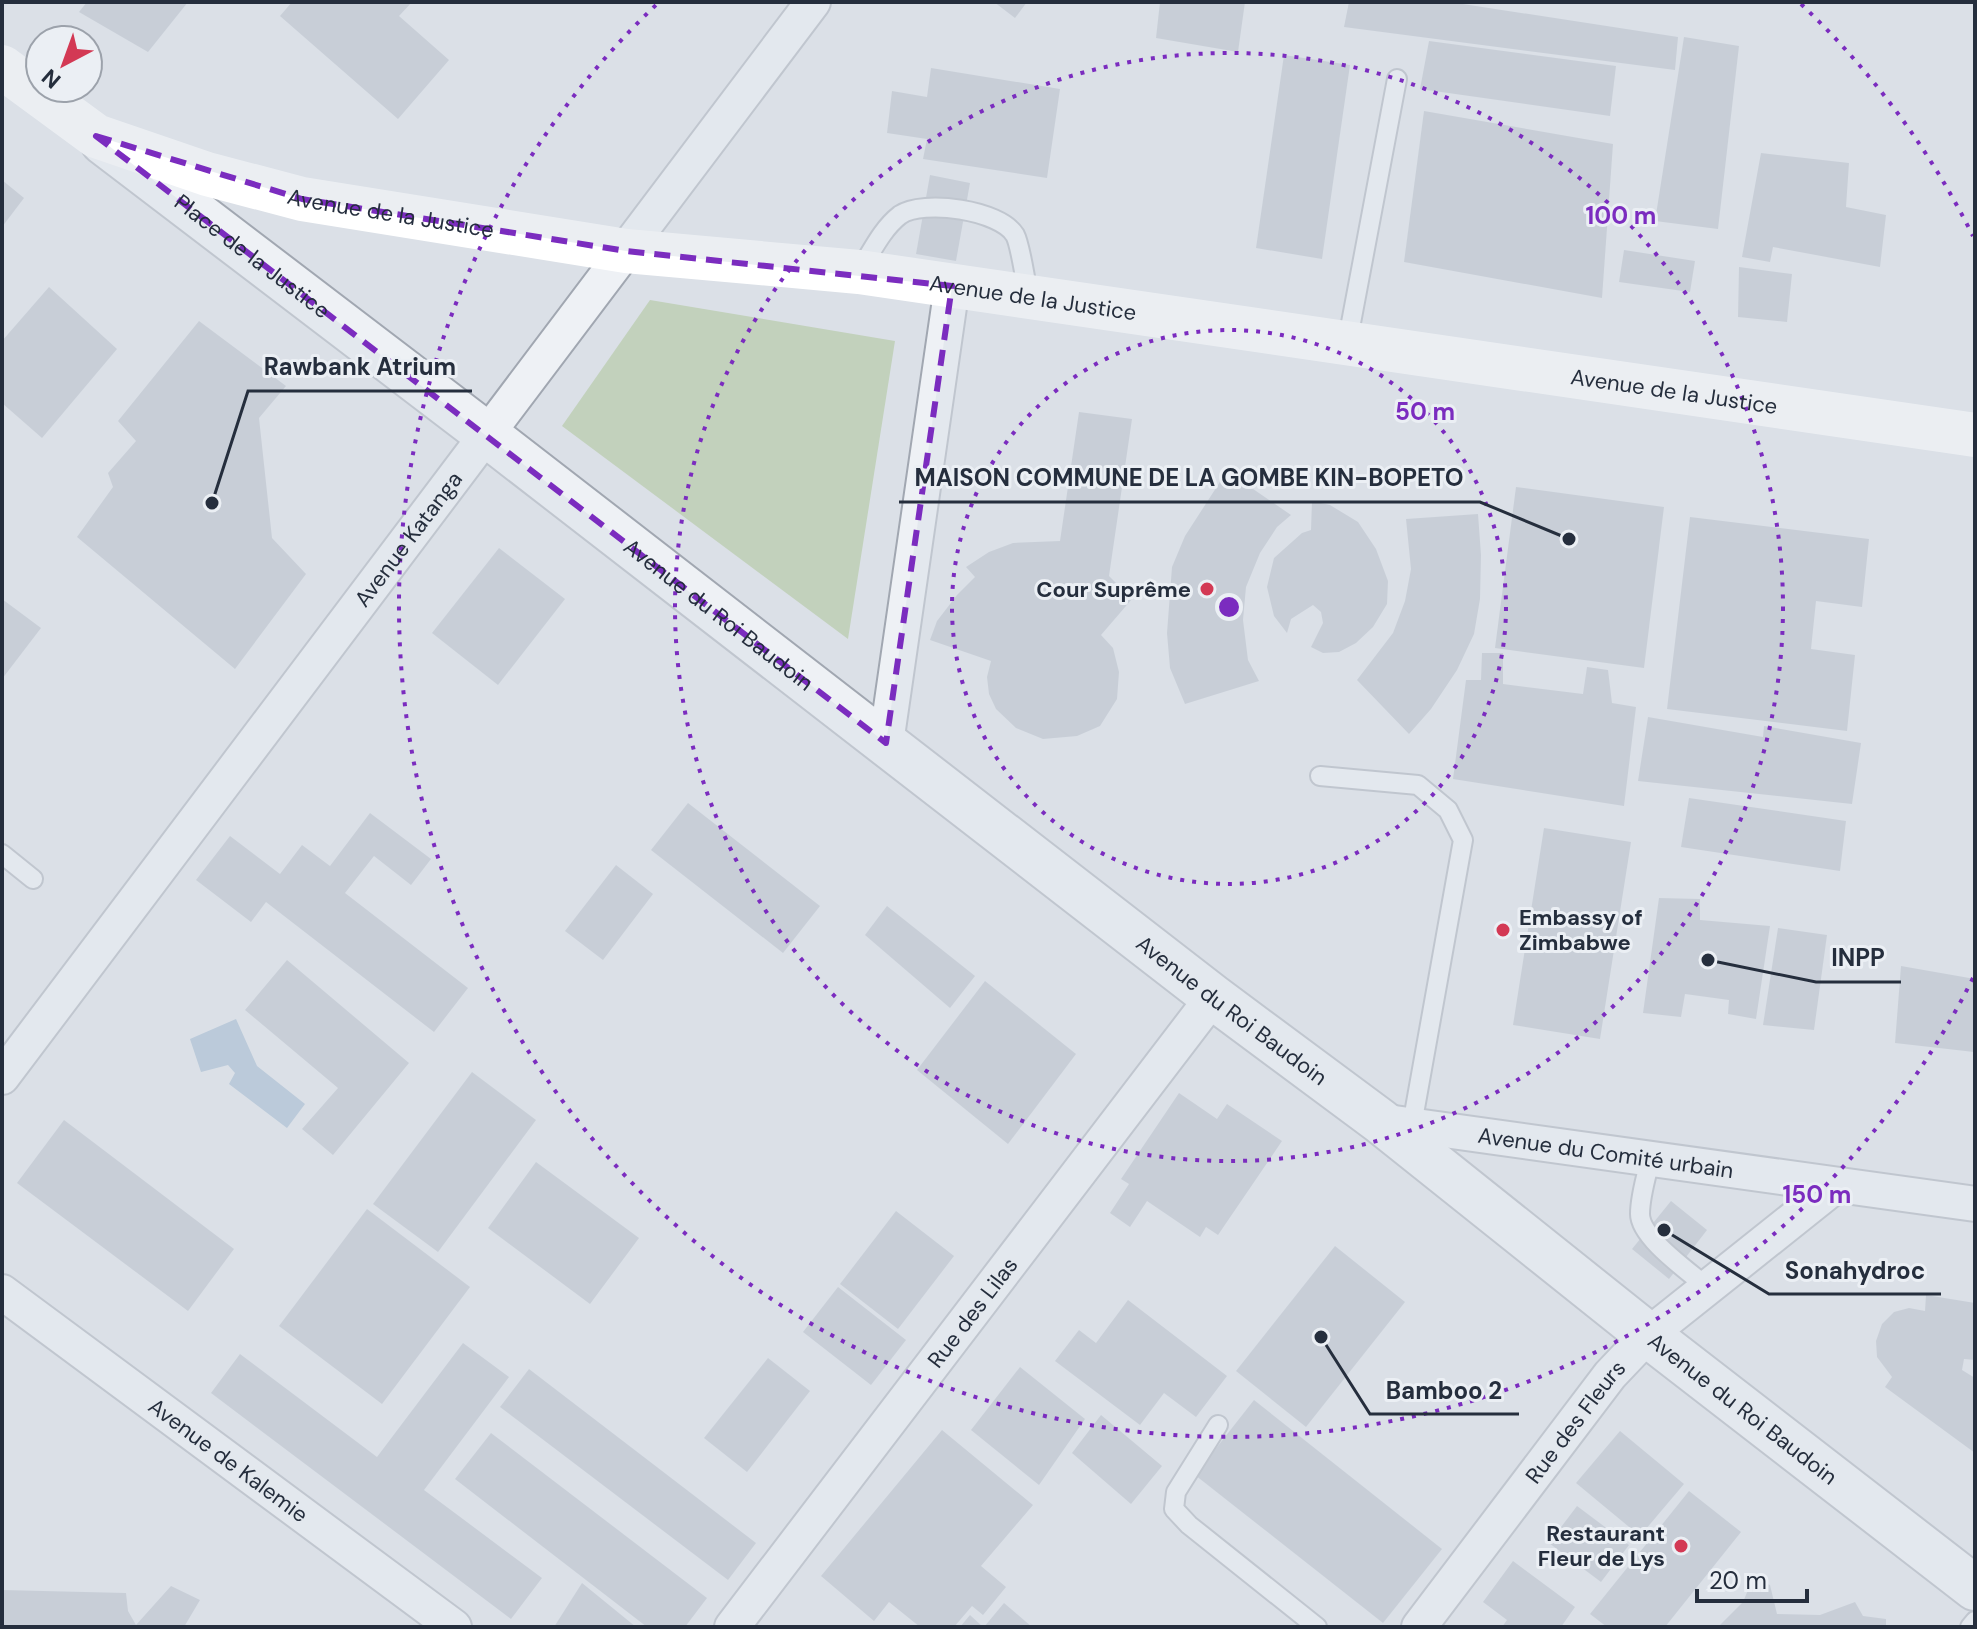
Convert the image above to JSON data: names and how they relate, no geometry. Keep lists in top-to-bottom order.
{
  "streets": {
    "main road": ["Avenue de la Justice"],
    "street": [
      "Place de la Justice",
      "Avenue Katanga",
      "Avenue du Roi Baudoin",
      "Avenue du Comité urbain",
      "Rue des Lilas",
      "Rue des Fleurs",
      "Avenue de Kalemie"
    ]
  },
  "crossings": [
    ["Avenue de la Justice", "Place de la Justice"],
    ["Avenue de la Justice", "Avenue Katanga"],
    ["Place de la Justice", "Avenue Katanga"],
    ["Place de la Justice", "Avenue du Roi Baudoin"],
    ["Avenue Katanga", "Avenue du Roi Baudoin"],
    ["Avenue du Roi Baudoin", "Avenue du Comité urbain"],
    ["Avenue du Roi Baudoin", "Rue des Lilas"],
    ["Avenue du Roi Baudoin", "Rue des Fleurs"],
    ["Avenue du Comité urbain", "Rue des Fleurs"]
  ],
  "places": [
    "Rawbank Atrium",
    "MAISON COMMUNE DE LA GOMBE KIN-BOPETO",
    "Cour Suprême",
    "Embassy of Zimbabwe",
    "INPP",
    "Sonahydroc",
    "Bamboo 2",
    "Restaurant Fleur de Lys"
  ],
  "scale_bar": "20 m",
  "north": "bottom left",
  "rings": ["100 m", "50 m", "150 m"]
}
